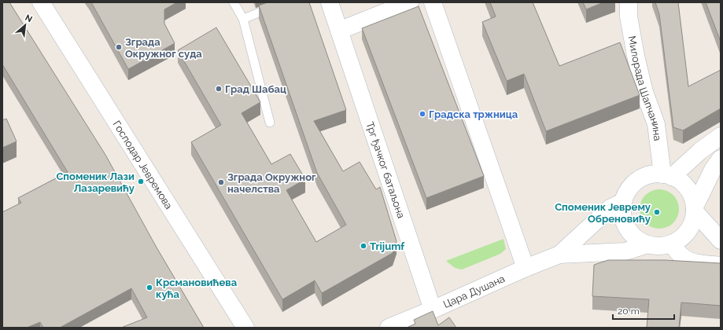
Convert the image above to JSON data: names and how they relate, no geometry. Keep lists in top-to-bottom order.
{
  "streets": {
    "street": [
      "Милорада Шапчанина",
      "Господар Јевремова",
      "Трг ђачког батаљона",
      "Цара Душана"
    ]
  },
  "crossings": [
    ["Милорада Шапчанина", "Цара Душана"],
    ["Трг ђачког батаљона", "Цара Душана"]
  ],
  "places": [
    "Зграда Окружног суда",
    "Град Шабац",
    "Градска тржница",
    "Споменик Лази Лазаревићу",
    "Зграда Окружног начелства",
    "Споменик Јеврему Обреновићу",
    "Trijumf",
    "Крсмановићева кућа"
  ],
  "scale_bar": "20 m",
  "north": "top right"
}
